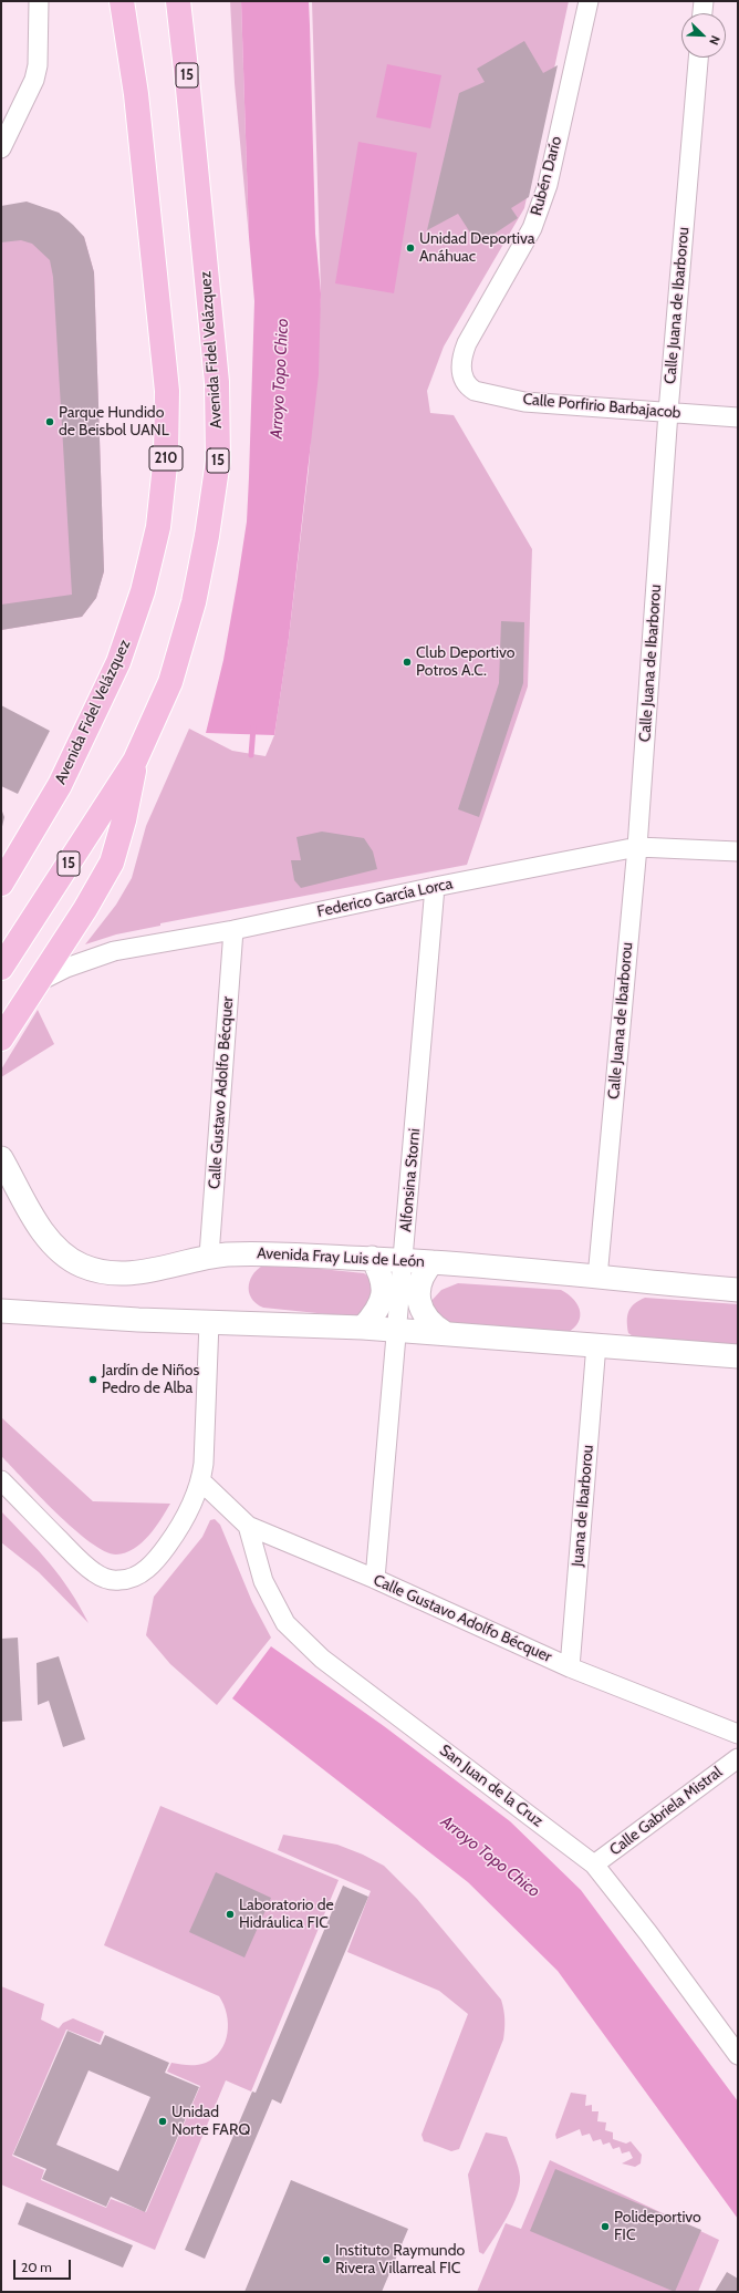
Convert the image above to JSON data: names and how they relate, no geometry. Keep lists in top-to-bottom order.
{
  "streets": {
    "highway": ["15", "Avenida Fidel Velázquez", "210"],
    "street": [
      "Rubén Darío",
      "Calle Juana de Ibarborou",
      "Calle Porfirio Barbajacob",
      "Federico García Lorca",
      "Calle Gustavo Adolfo Bécquer",
      "Alfonsina Storni",
      "Avenida Fray Luis de León",
      "Juana de Ibarborou",
      "San Juan de la Cruz",
      "Calle Gabriela Mistral"
    ]
  },
  "crossings": [
    ["Rubén Darío", "Calle Porfirio Barbajacob"],
    ["Calle Juana de Ibarborou", "Calle Porfirio Barbajacob"],
    ["Calle Juana de Ibarborou", "Federico García Lorca"],
    ["Calle Juana de Ibarborou", "Avenida Fray Luis de León"],
    ["Federico García Lorca", "Calle Gustavo Adolfo Bécquer"],
    ["Federico García Lorca", "Alfonsina Storni"],
    ["Calle Gustavo Adolfo Bécquer", "Alfonsina Storni"],
    ["Calle Gustavo Adolfo Bécquer", "Avenida Fray Luis de León"],
    ["Calle Gustavo Adolfo Bécquer", "Juana de Ibarborou"],
    ["Calle Gustavo Adolfo Bécquer", "San Juan de la Cruz"],
    ["Alfonsina Storni", "Avenida Fray Luis de León"],
    ["San Juan de la Cruz", "Calle Gabriela Mistral"]
  ],
  "water": ["Arroyo Topo Chico"],
  "places": [
    "Unidad Deportiva Anáhuac",
    "Parque Hundido de Beisbol UANL",
    "Club Deportivo Potros A.C.",
    "Jardín de Niños Pedro de Alba",
    "Laboratorio de Hidráulica FIC",
    "Unidad Norte FARQ",
    "Polideportivo FIC",
    "Instituto Raymundo Rivera Villarreal FIC"
  ],
  "scale_bar": "20 m",
  "north": "bottom right"
}
